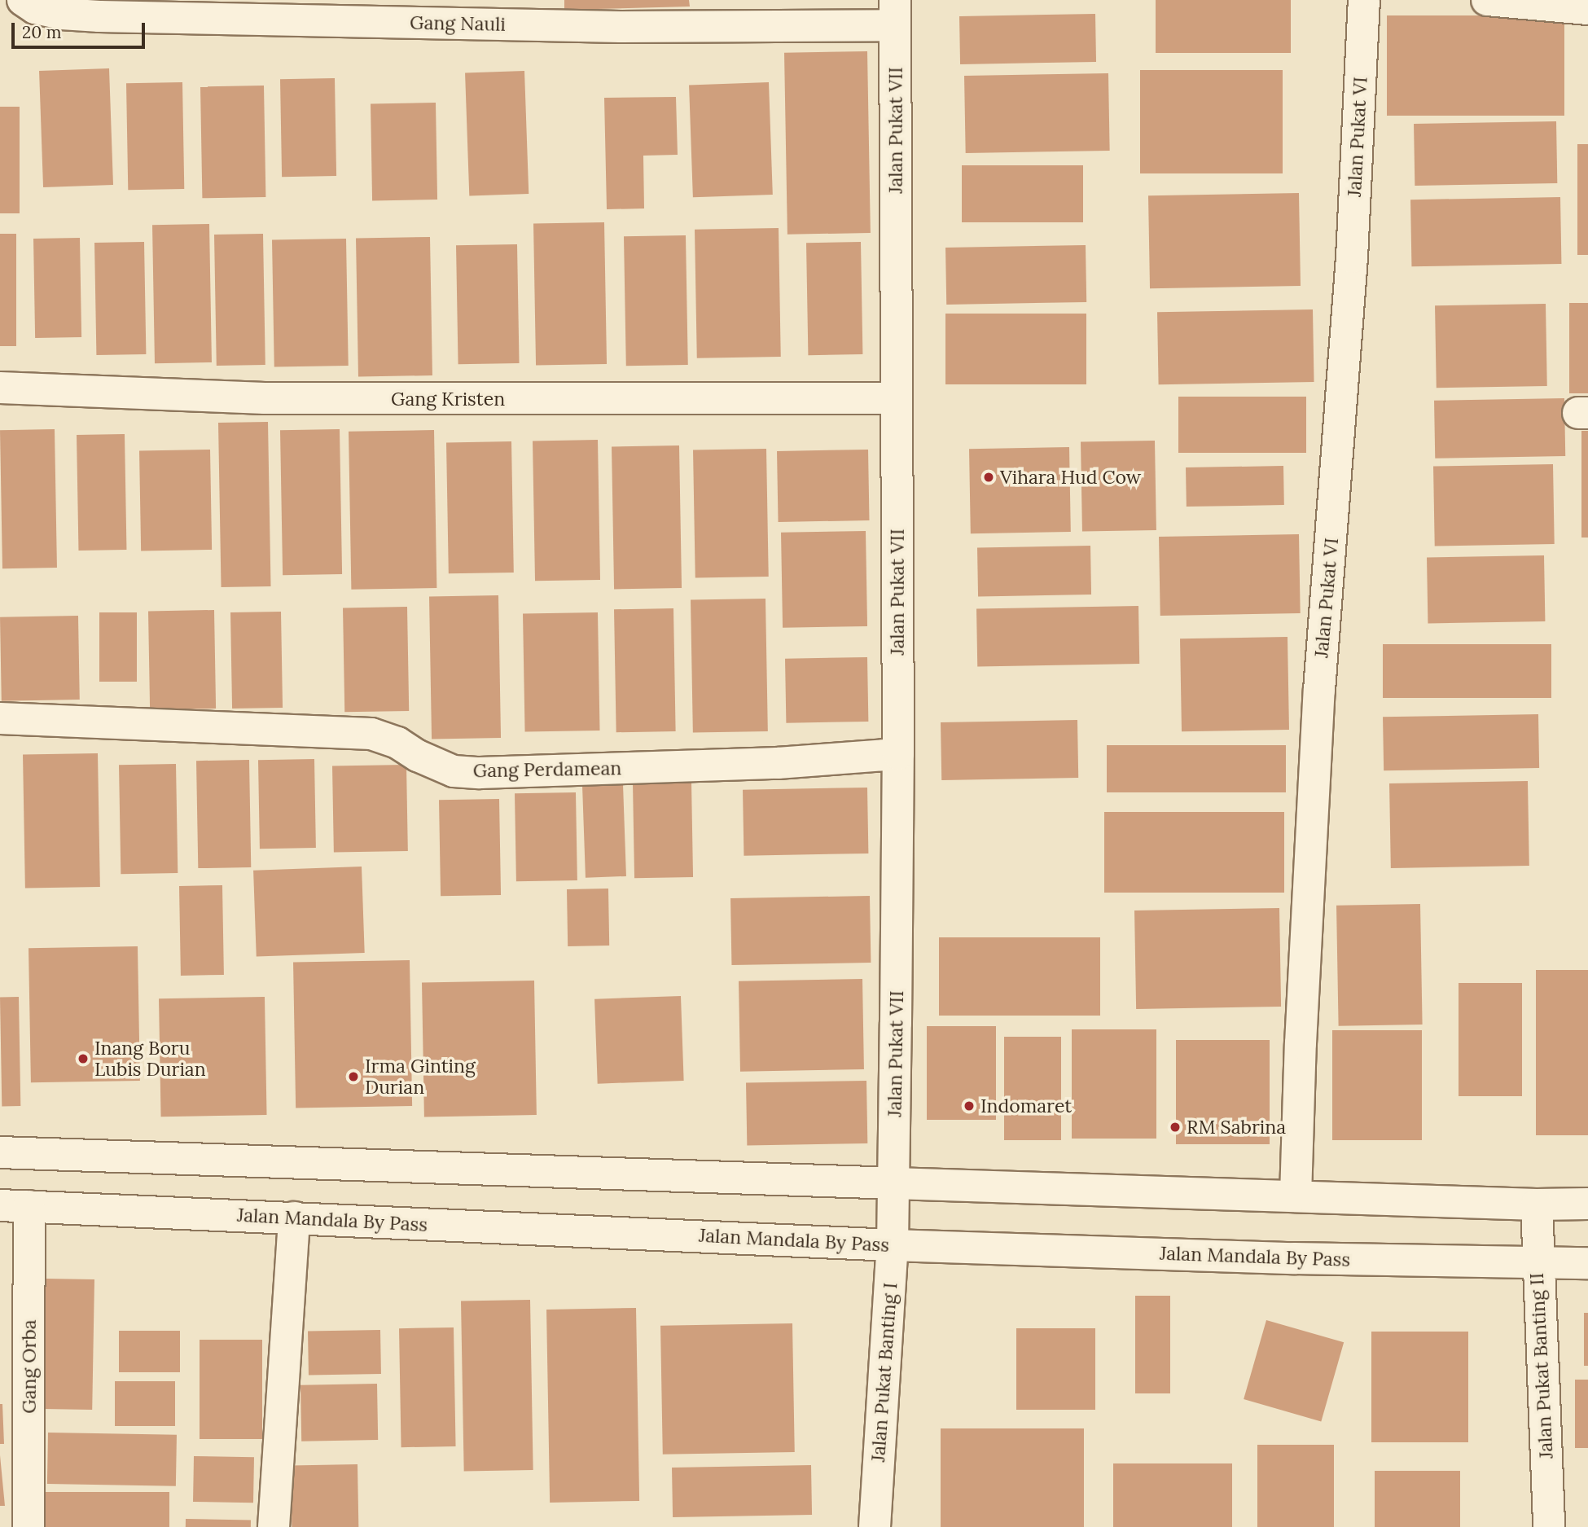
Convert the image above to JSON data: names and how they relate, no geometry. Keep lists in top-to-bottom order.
{
  "streets": {
    "street": [
      "Gang Nauli",
      "Jalan Pukat VII",
      "Jalan Pukat VI",
      "Gang Kristen",
      "Gang Perdamean",
      "Jalan Mandala By Pass",
      "Jalan Pukat Banting II",
      "Gang Orba",
      "Jalan Pukat Banting I"
    ]
  },
  "crossings": [
    ["Gang Nauli", "Jalan Pukat VII"],
    ["Jalan Pukat VII", "Gang Kristen"],
    ["Jalan Pukat VII", "Gang Perdamean"],
    ["Jalan Pukat VII", "Jalan Pukat Banting I"],
    ["Jalan Mandala By Pass", "Jalan Pukat Banting II"],
    ["Jalan Mandala By Pass", "Gang Orba"],
    ["Jalan Mandala By Pass", "Jalan Pukat Banting I"]
  ],
  "places": [
    "Vihara Hud Cow",
    "Inang Boru Lubis Durian",
    "Irma Ginting Durian",
    "Indomaret",
    "RM Sabrina"
  ],
  "scale_bar": "20 m"
}
